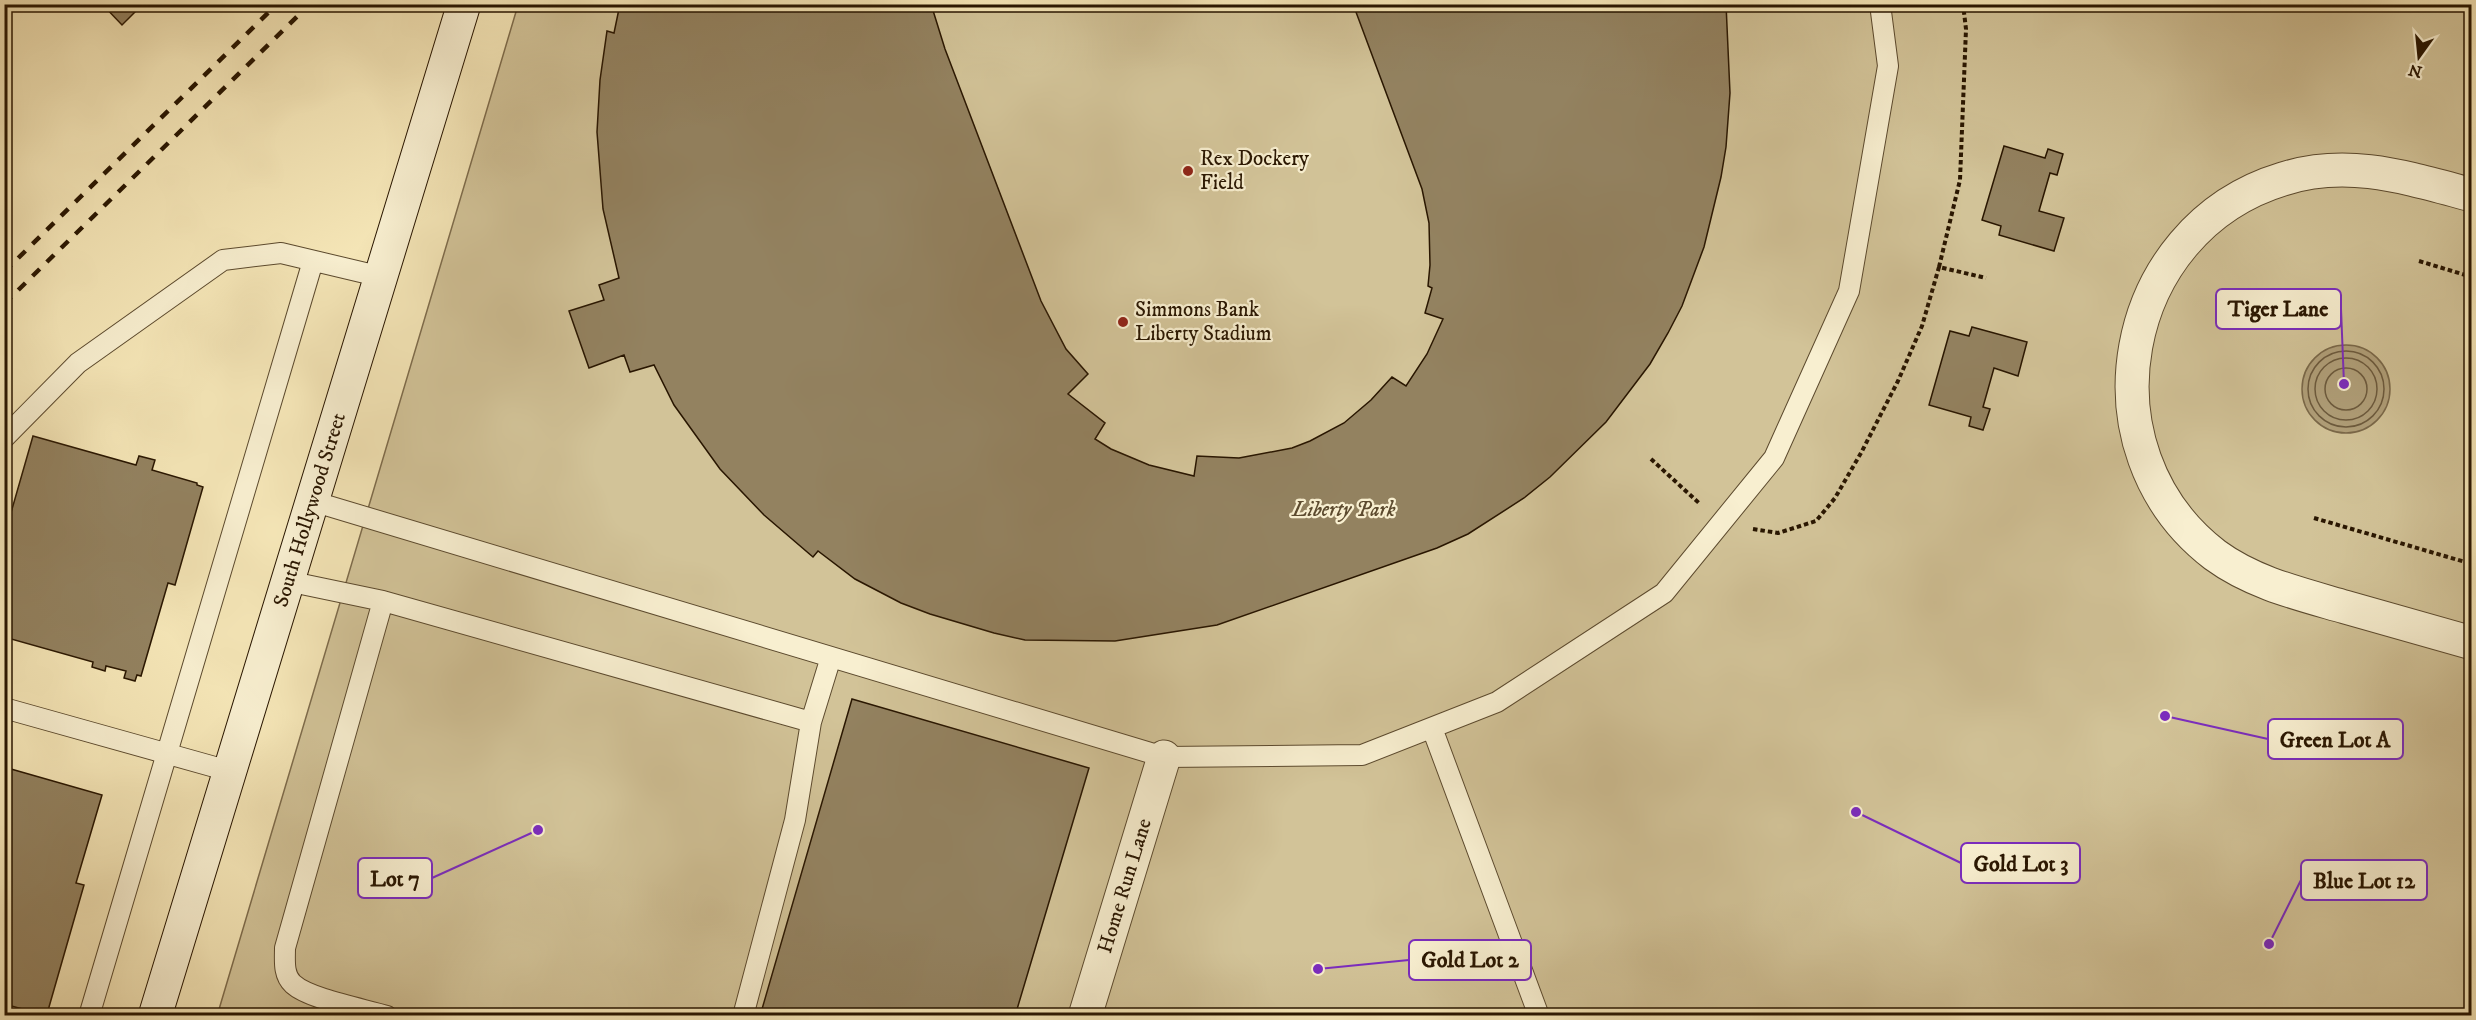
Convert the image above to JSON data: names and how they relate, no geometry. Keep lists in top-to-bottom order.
{
  "streets": {
    "street": ["South Hollywood Street", "Home Run Lane"]
  },
  "parks": ["Liberty Park"],
  "places": [
    "Rex Dockery Field",
    "Simmons Bank Liberty Stadium",
    "Tiger Lane",
    "Green Lot A",
    "Gold Lot 3",
    "Lot 7",
    "Blue Lot 12",
    "Gold Lot 2"
  ],
  "north": "bottom"
}
